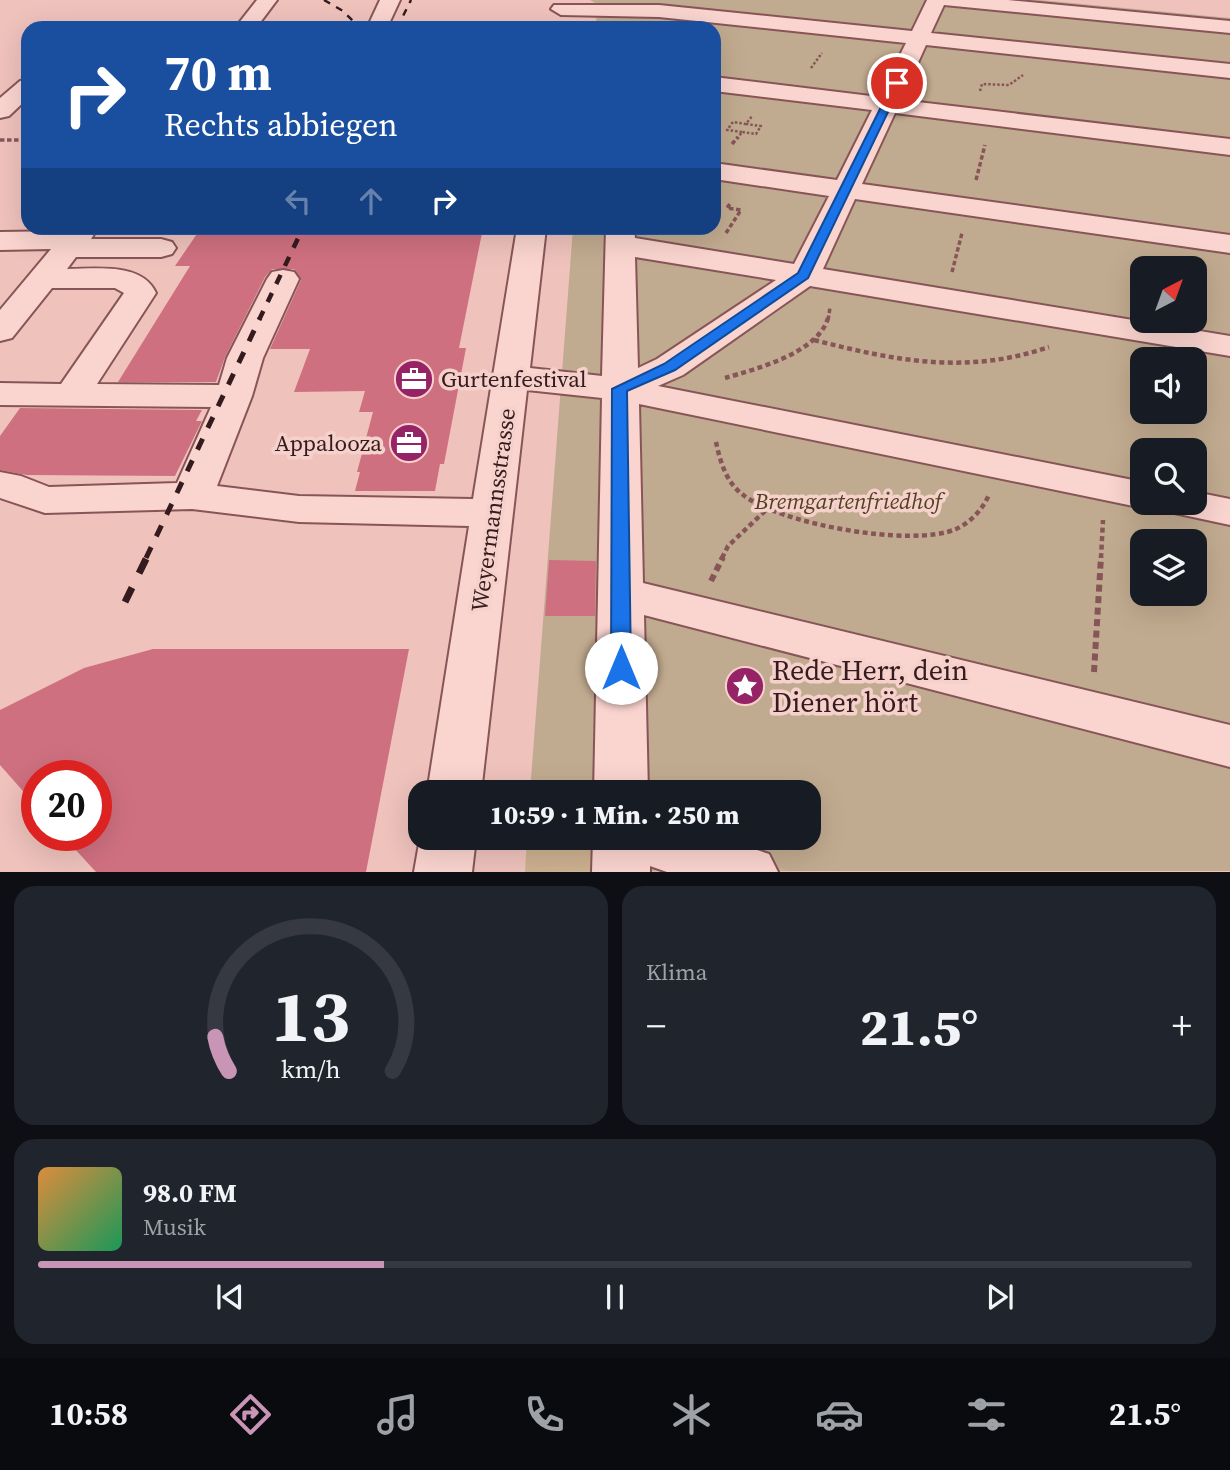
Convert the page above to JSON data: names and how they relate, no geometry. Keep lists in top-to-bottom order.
{
  "streets": {
    "street": ["Weyermannsstrasse"]
  },
  "parks": ["Bremgartenfriedhof"],
  "places": {
    "office": ["Gurtenfestival", "Appalooza"],
    "place": ["Rede Herr, dein Diener hört"]
  },
  "north": "top right",
  "page": {
    "turn": ["70 m", "Rechts abbiegen"],
    "limit": "20",
    "trip": "10:59 · 1 Min. · 250 m",
    "tile": "Klima",
    "heat": ["−", "21.5°", "+"],
    "song": ["98.0 FM", "Musik"],
    "tabs": ["10:58", "21.5°"],
    "gauge": ["13", "km/h"]
  }
}
